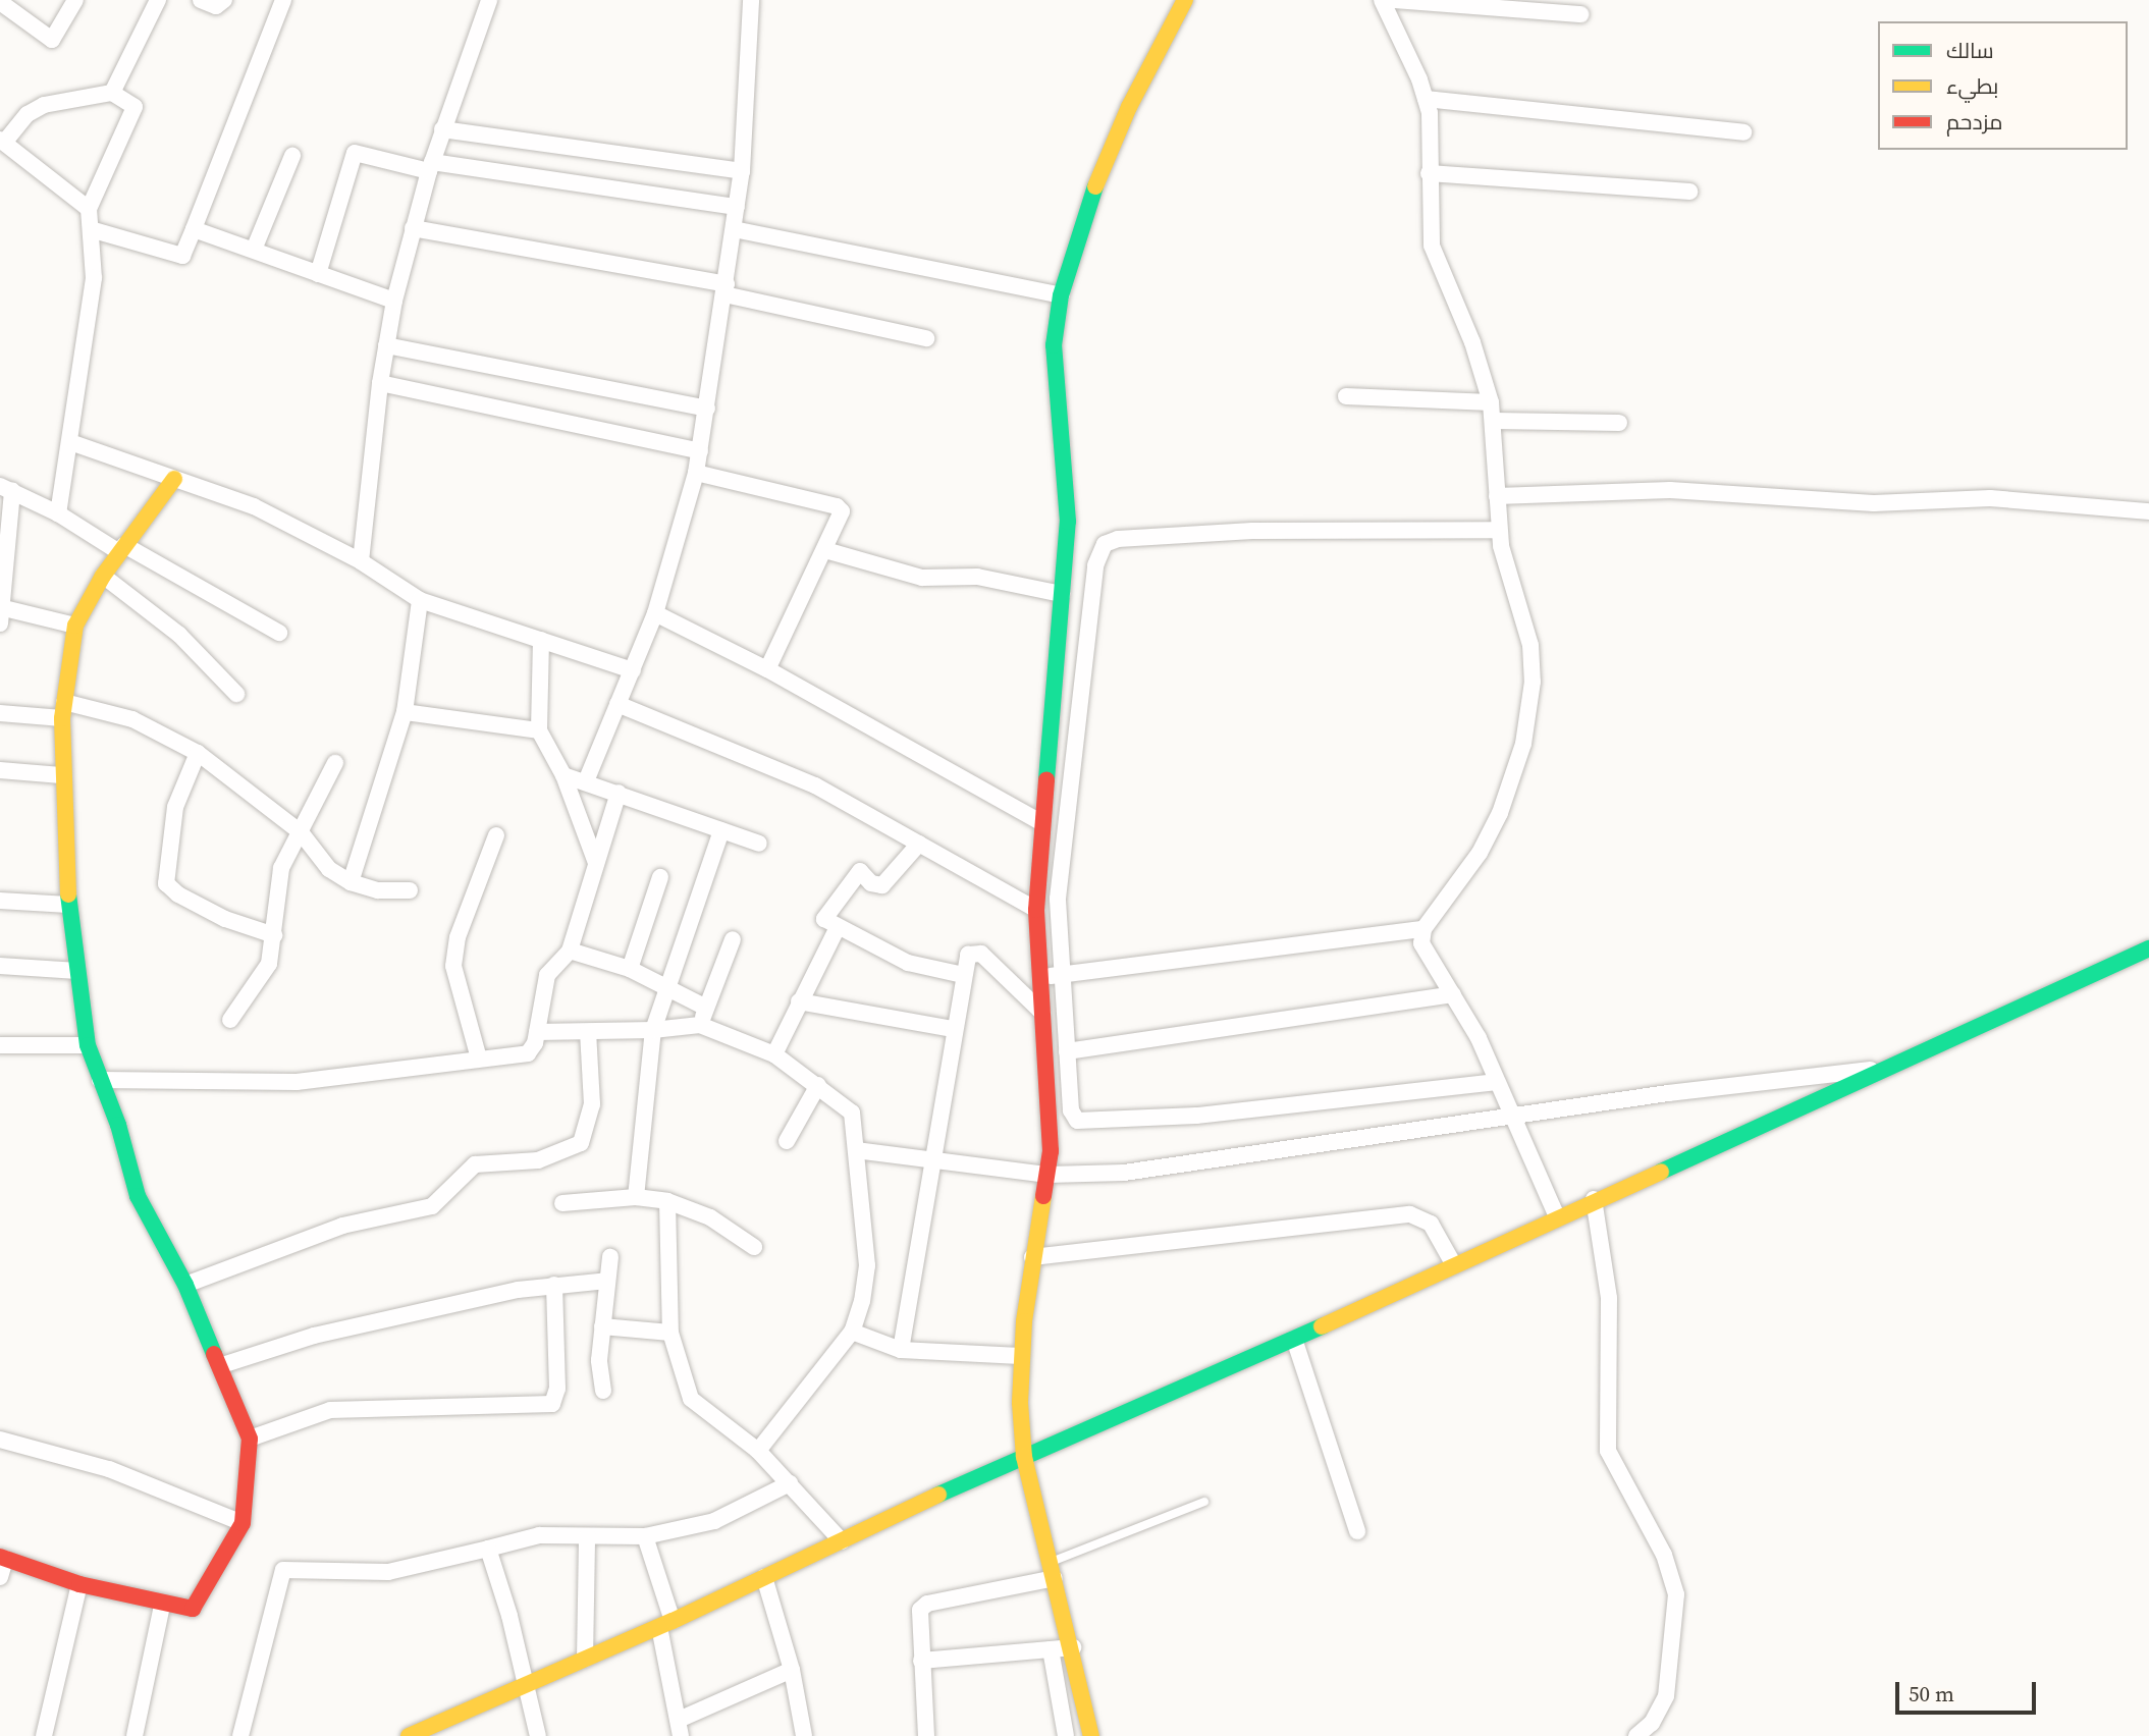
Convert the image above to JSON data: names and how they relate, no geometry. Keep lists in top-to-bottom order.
{
  "legend": ["سالك", "بطيء", "مزدحم"],
  "scale_bar": "50 m"
}
